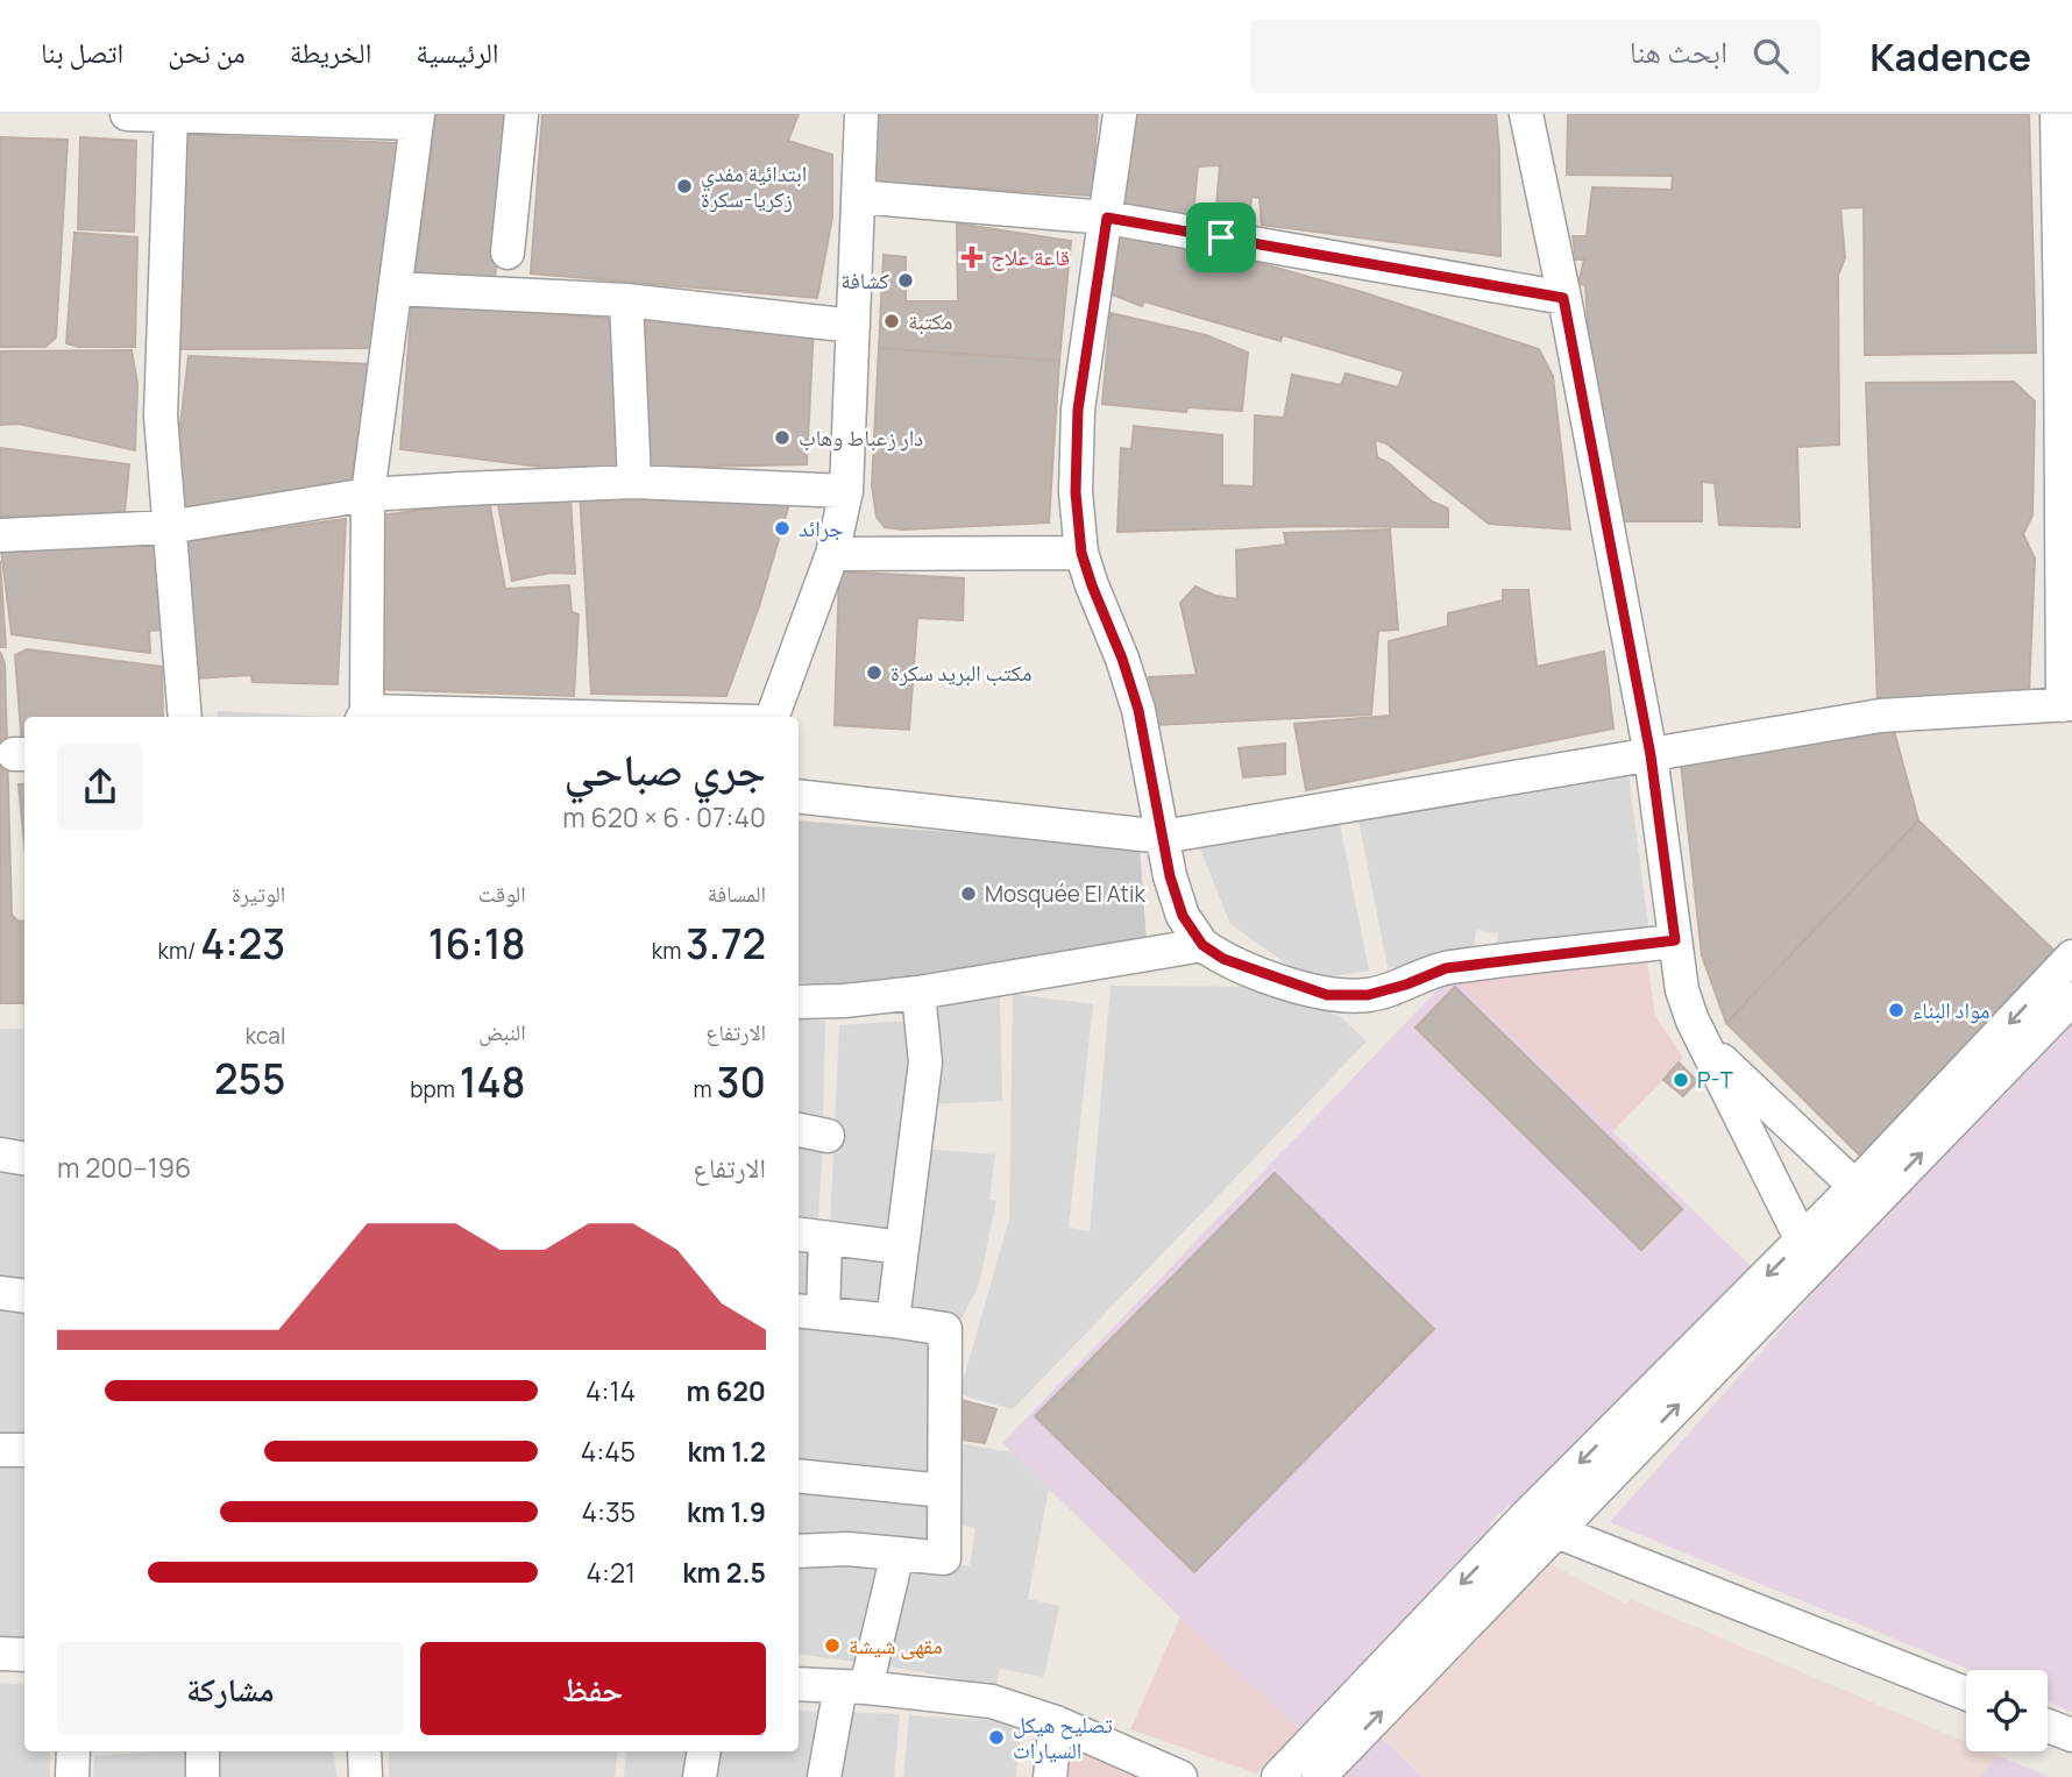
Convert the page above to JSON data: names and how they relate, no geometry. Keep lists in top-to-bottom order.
{
  "places": {
    "other": [
      "ابتدائية مفدي زكريا-سكرة",
      "كشافة",
      "مكتبة",
      "دار زعباط وهاب",
      "جرائد",
      "مكتب البريد سكرة",
      "Mosquée El Atik",
      "مواد البناء",
      "P-T",
      "مقهى شيشة",
      "تصليح هيكل السيارات"
    ],
    "health": ["قاعة علاج"]
  },
  "page": {
    "header": "Kadence",
    "search": "ابحث هنا",
    "nav": [
      "الرئيسية",
      "الخريطة",
      "من نحن",
      "اتصل بنا"
    ],
    "heading": ["جري صباحي", "07:40 · 6 × 620 m"],
    "stats": [
      ["المسافة", "3.72 km"],
      ["الوقت", "16:18"],
      ["الوتيرة", "4:23 /km"],
      ["الارتفاع", "30 m"],
      ["النبض", "148 bpm"],
      ["kcal", "255"]
    ],
    "chart": ["الارتفاع", "196–200 m"],
    "list": [
      {
        "name": "620 m",
        "note": "4:14"
      },
      {
        "name": "1.2 km",
        "note": "4:45"
      },
      {
        "name": "1.9 km",
        "note": "4:35"
      },
      {
        "name": "2.5 km",
        "note": "4:21"
      }
    ],
    "buttons": ["حفظ", "مشاركة"]
  }
}
